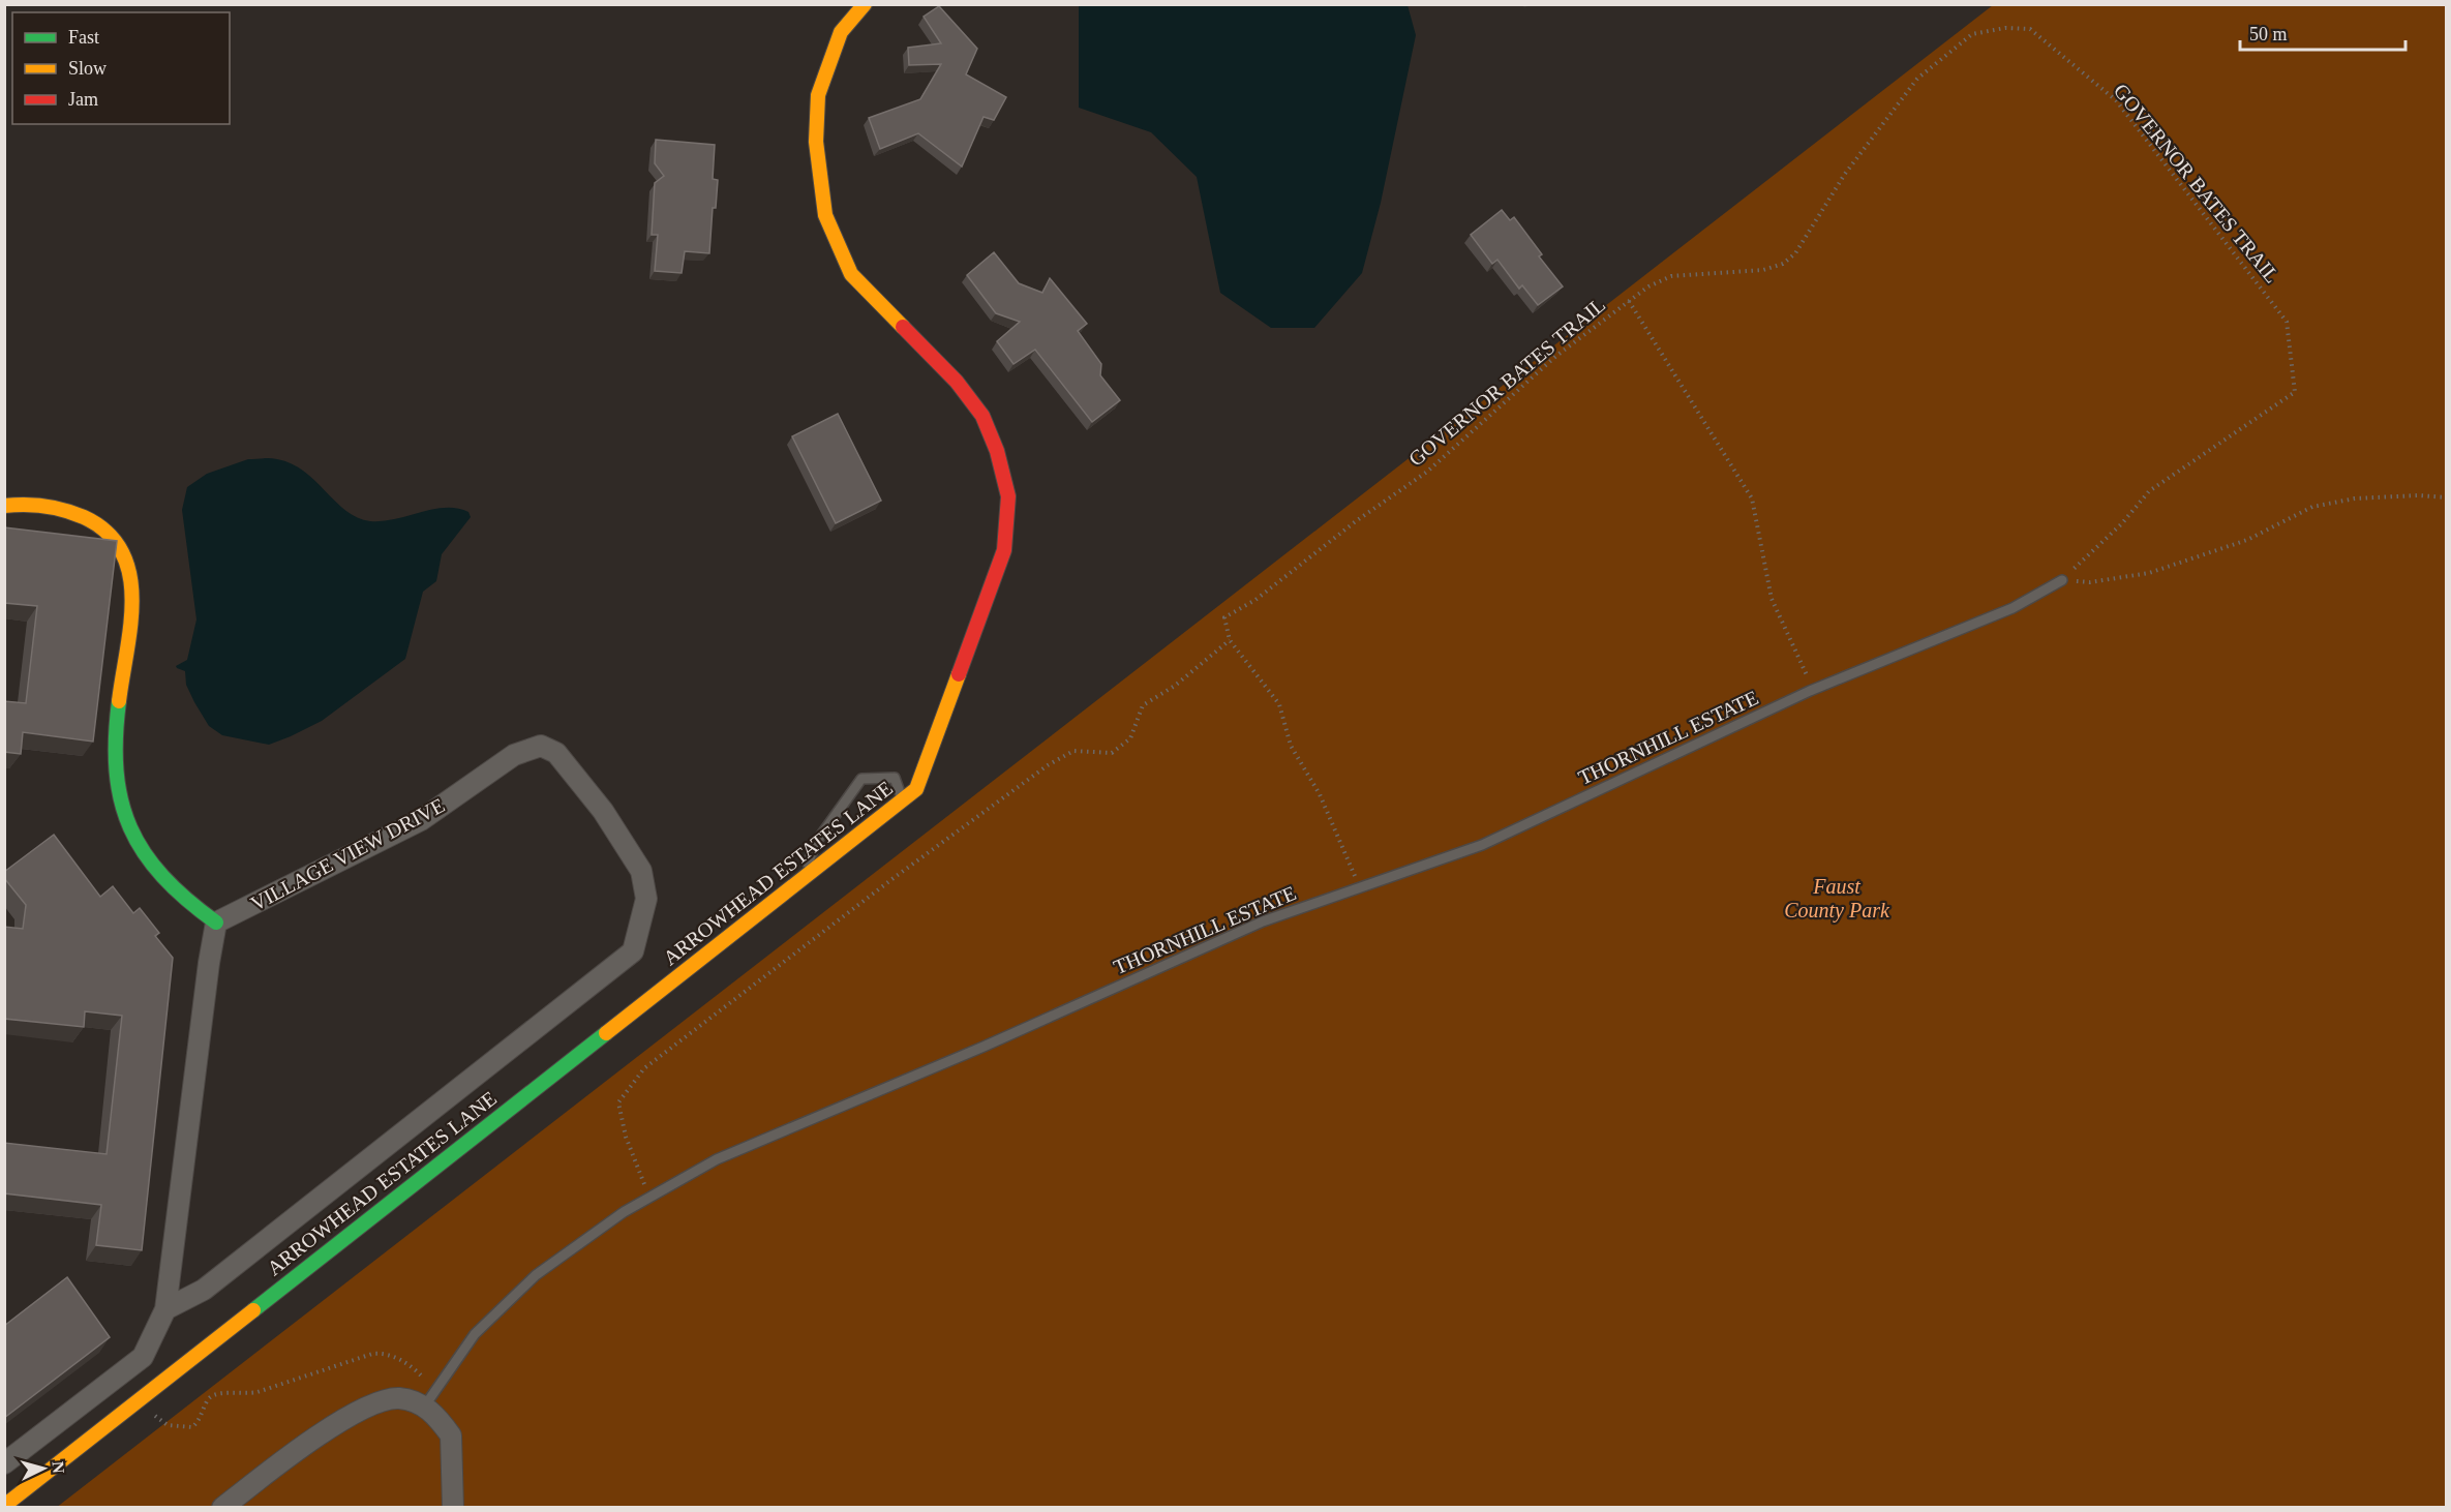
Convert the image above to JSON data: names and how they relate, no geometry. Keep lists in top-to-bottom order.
{
  "streets": {
    "street": ["VILLAGE VIEW DRIVE", "ARROWHEAD ESTATES LANE"],
    "lane": ["THORNHILL ESTATE"],
    "path": ["GOVERNOR BATES TRAIL"]
  },
  "crossings": [
    ["GOVERNOR BATES TRAIL", "THORNHILL ESTATE"]
  ],
  "parks": ["Faust County Park"],
  "legend": ["Fast", "Slow", "Jam"],
  "scale_bar": "50 m",
  "north": "right"
}
